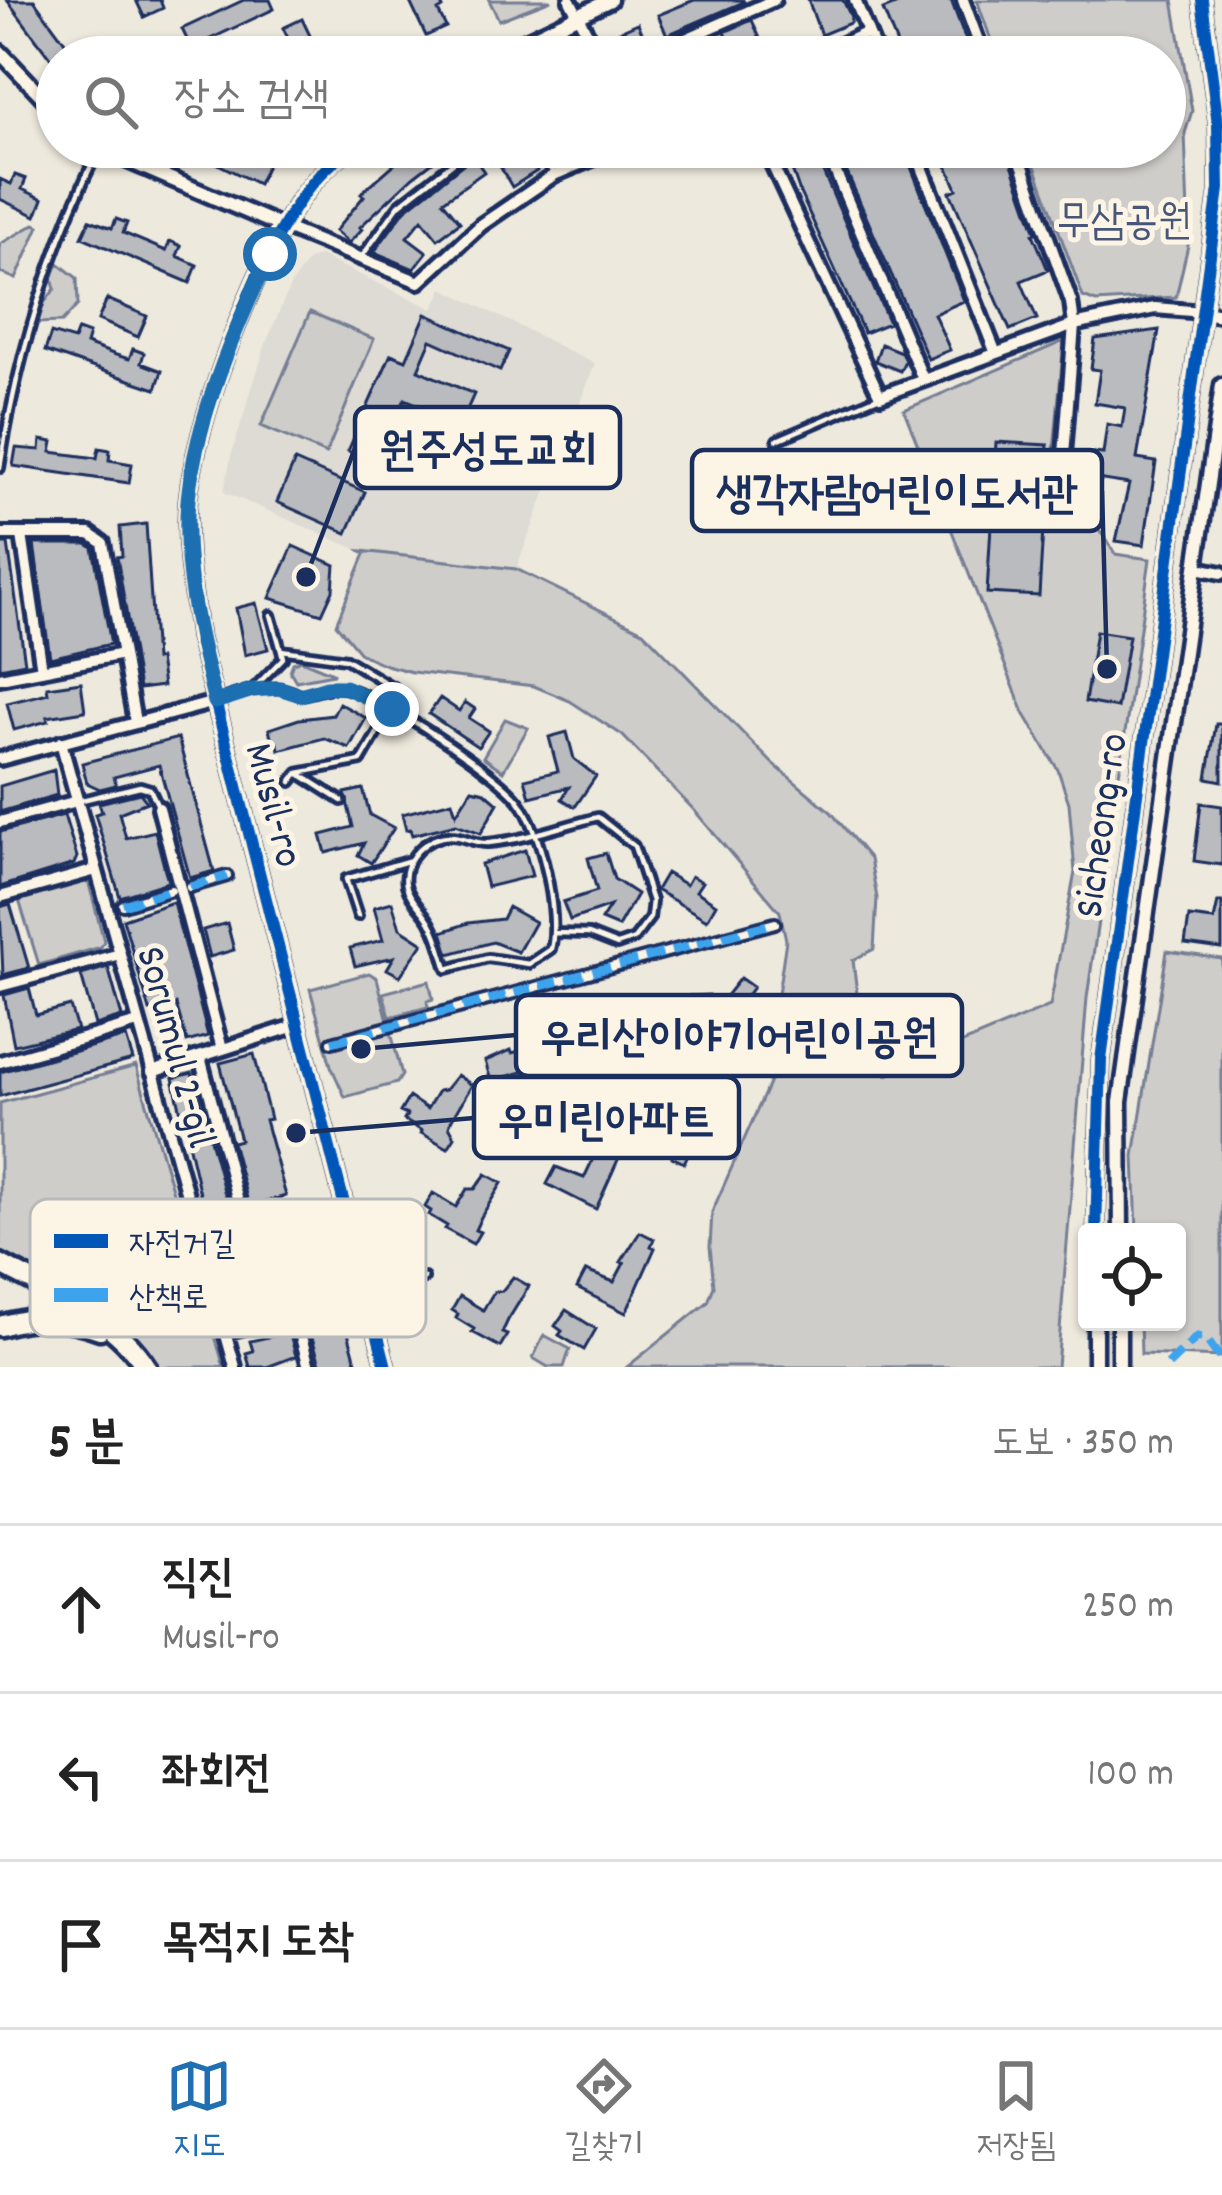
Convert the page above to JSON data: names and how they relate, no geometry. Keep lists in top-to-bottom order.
{
  "streets": {
    "street": ["Musil-ro", "Sicheong-ro", "Sorumul 2-gil"]
  },
  "parks": ["무삼공원"],
  "places": [
    "원주성도교회",
    "생각자람어린이도서관",
    "우리산이야기어린이공원",
    "우미린아파트"
  ],
  "legend": ["자전거길", "산책로"],
  "page": {
    "search": "장소 검색",
    "heading": ["5 분", "도보 · 350 m"],
    "list": [
      ["직진", "Musil-ro", "250 m"],
      ["좌회전", "100 m"],
      "목적지 도착"
    ],
    "nav": ["지도", "길찾기", "저장됨"]
  }
}
